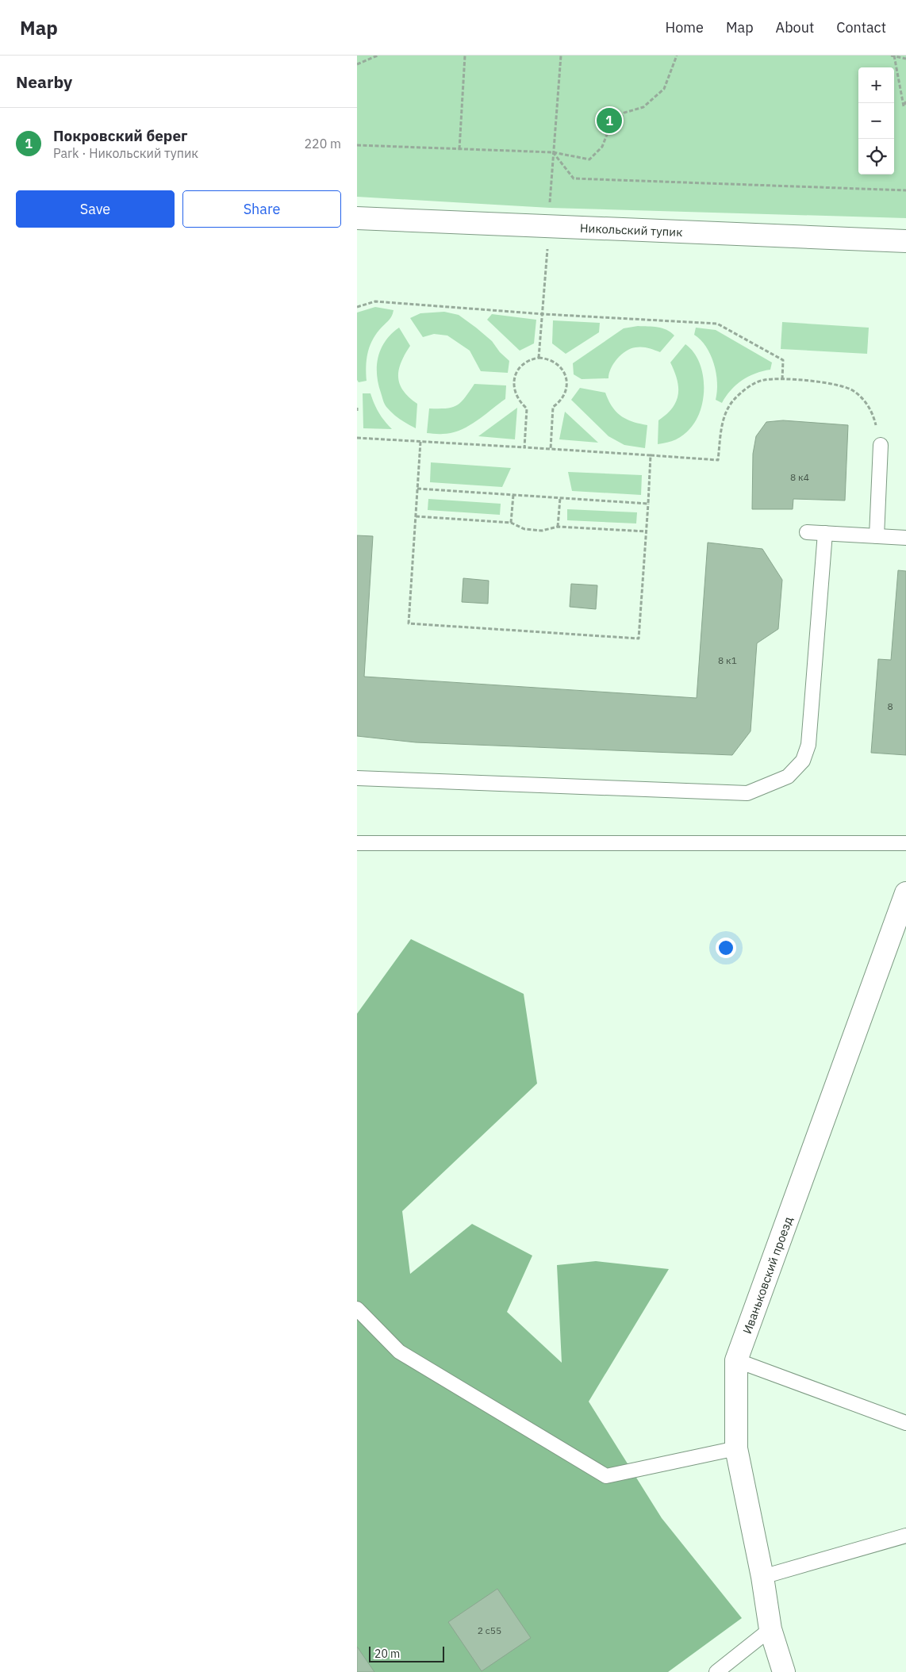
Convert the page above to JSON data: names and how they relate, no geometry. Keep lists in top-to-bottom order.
{
  "streets": {
    "street": ["Никольский тупик", "Иваньковский проезд"]
  },
  "house_numbers": [
    "8 к4",
    "8 к1",
    "8",
    "2 с55"
  ],
  "scale_bar": "20 m",
  "page": {
    "header": "Map",
    "nav": [
      "Home",
      "Map",
      "About",
      "Contact"
    ],
    "heading": "Nearby",
    "map_buttons": ["+", "−"],
    "pins": "1",
    "list": [
      {
        "mark": "1",
        "name": "Покровский берег",
        "note": "Park · Никольский тупик",
        "value": "220 m"
      }
    ],
    "buttons": ["Save", "Share"],
    "scale": "20 m"
  }
}
